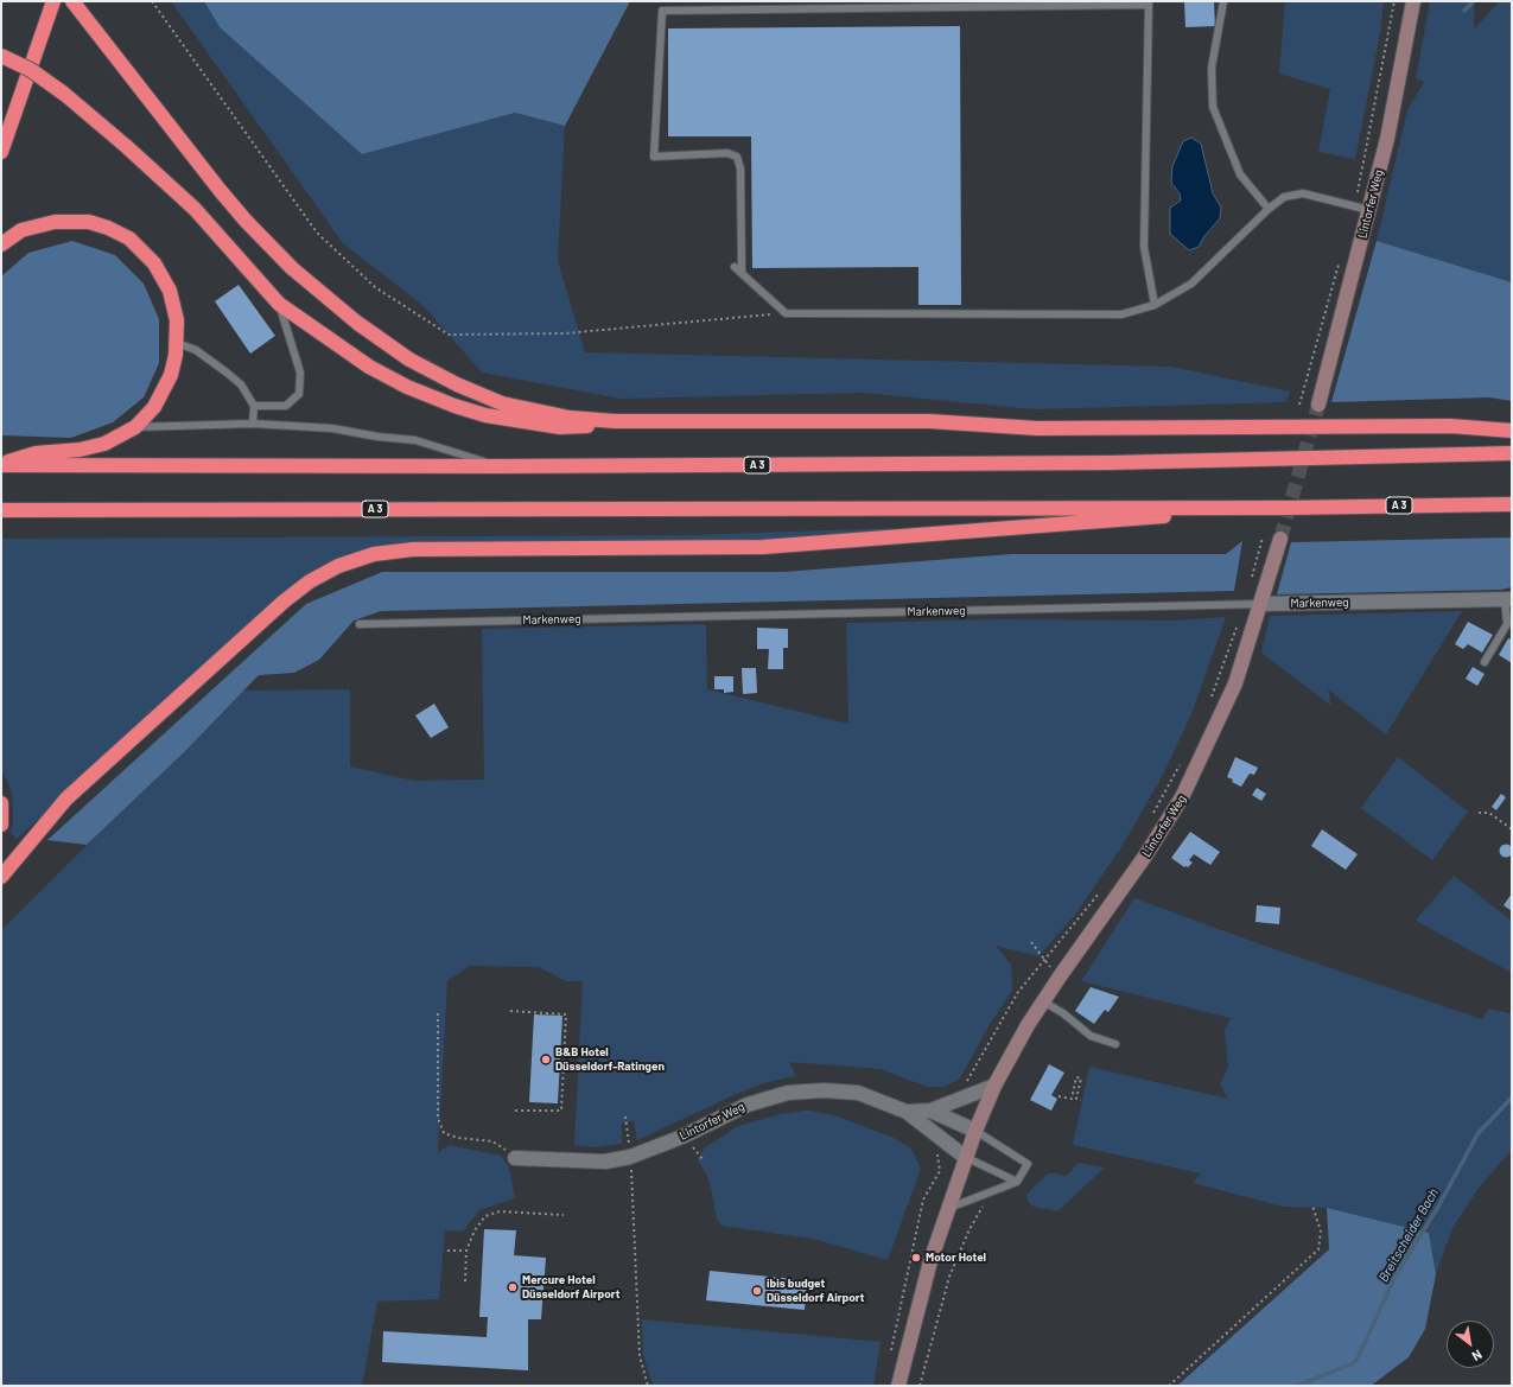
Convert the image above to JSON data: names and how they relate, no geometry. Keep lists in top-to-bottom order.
{
  "streets": {
    "highway": ["A 3"],
    "main road": ["Lintorfer Weg"],
    "street": ["Markenweg"]
  },
  "crossings": [
    ["Lintorfer Weg", "Markenweg"]
  ],
  "water": ["Breitscheider Bach"],
  "places": [
    "B&B Hotel Düsseldorf-Ratingen",
    "Motor Hotel",
    "Mercure Hotel Düsseldorf Airport",
    "ibis budget Düsseldorf Airport"
  ],
  "north": "bottom right"
}
